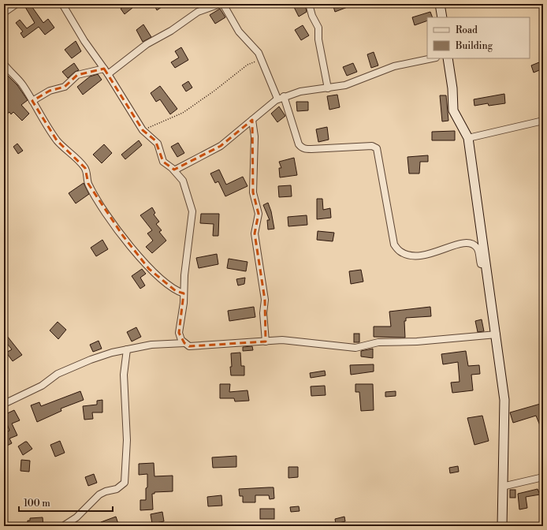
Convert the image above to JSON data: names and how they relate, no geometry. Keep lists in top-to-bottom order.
{
  "legend": ["Road", "Building"],
  "scale_bar": "100 m"
}
